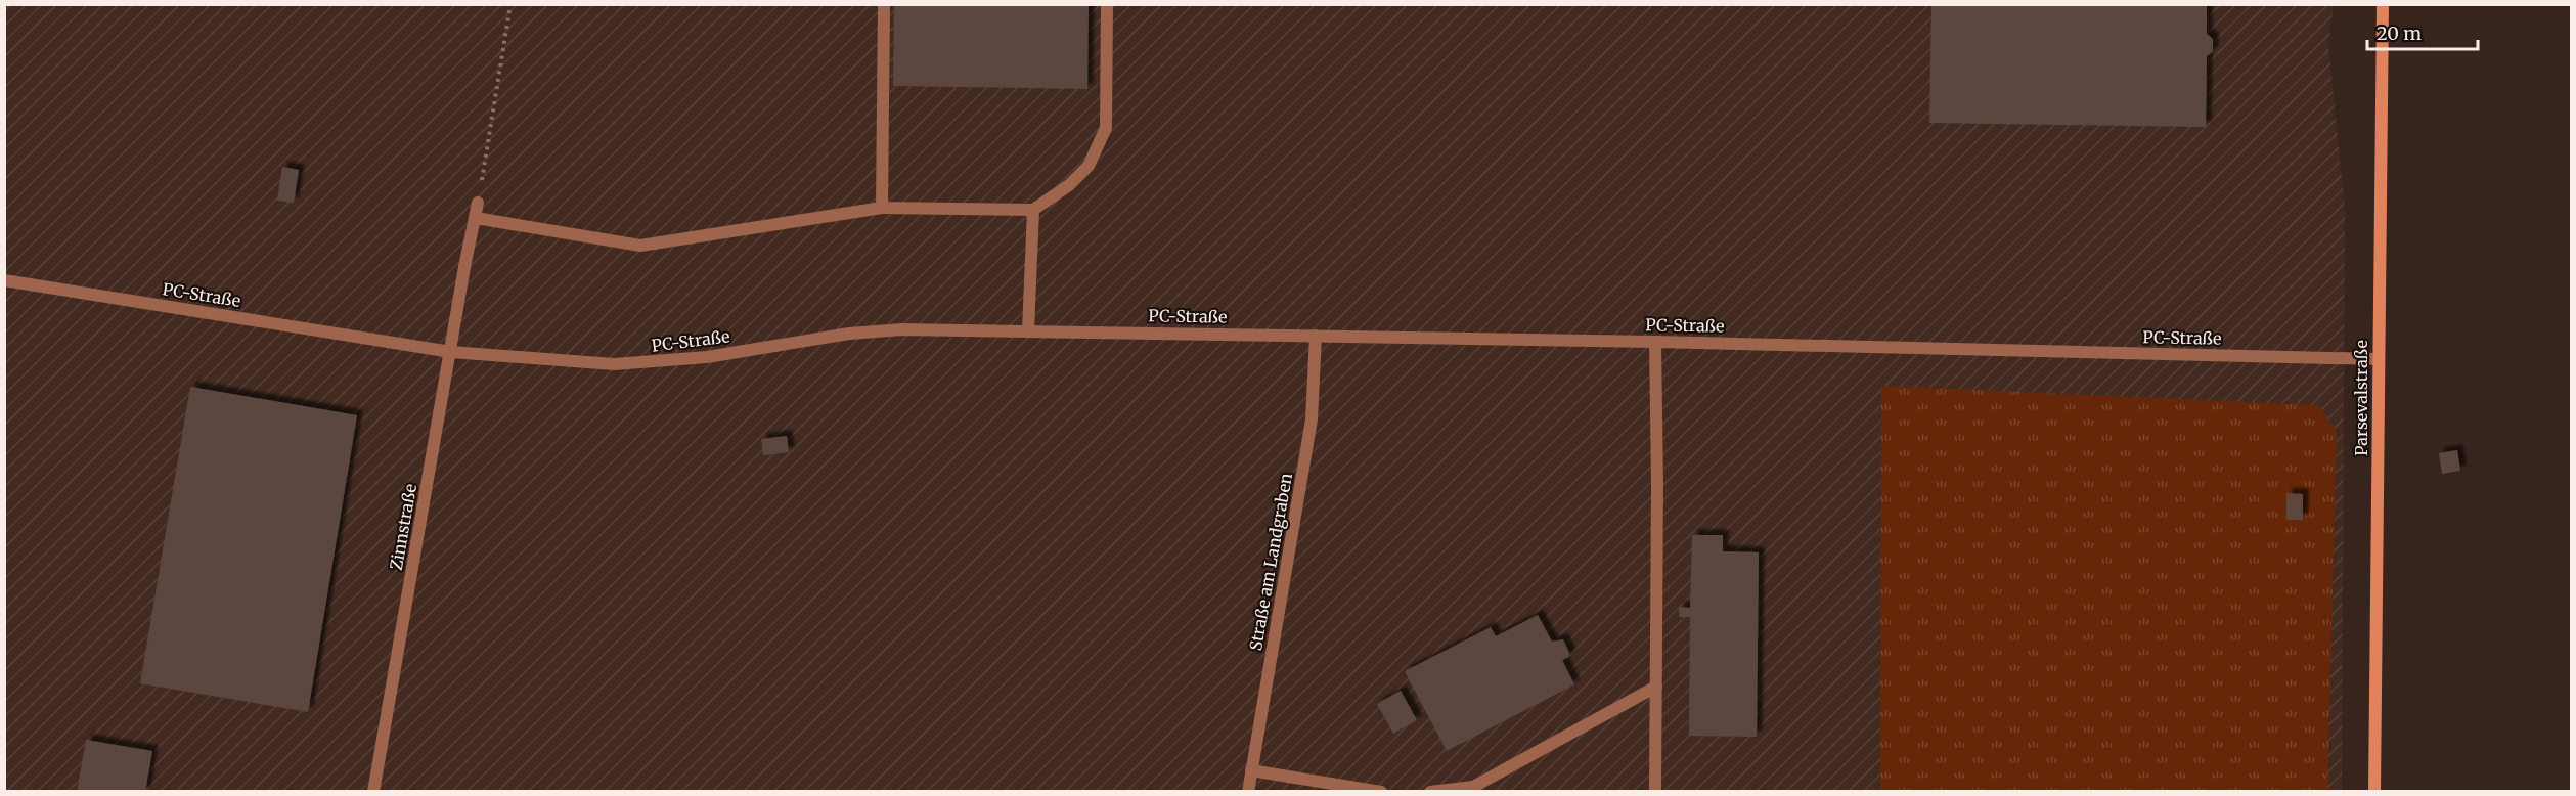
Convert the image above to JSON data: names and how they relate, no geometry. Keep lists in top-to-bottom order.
{
  "streets": {
    "street": [
      "PC-Straße",
      "Parsevalstraße",
      "Zinnstraße",
      "Straße am Landgraben"
    ]
  },
  "crossings": [
    ["PC-Straße", "Parsevalstraße"],
    ["PC-Straße", "Zinnstraße"],
    ["PC-Straße", "Straße am Landgraben"]
  ],
  "scale_bar": "20 m"
}
